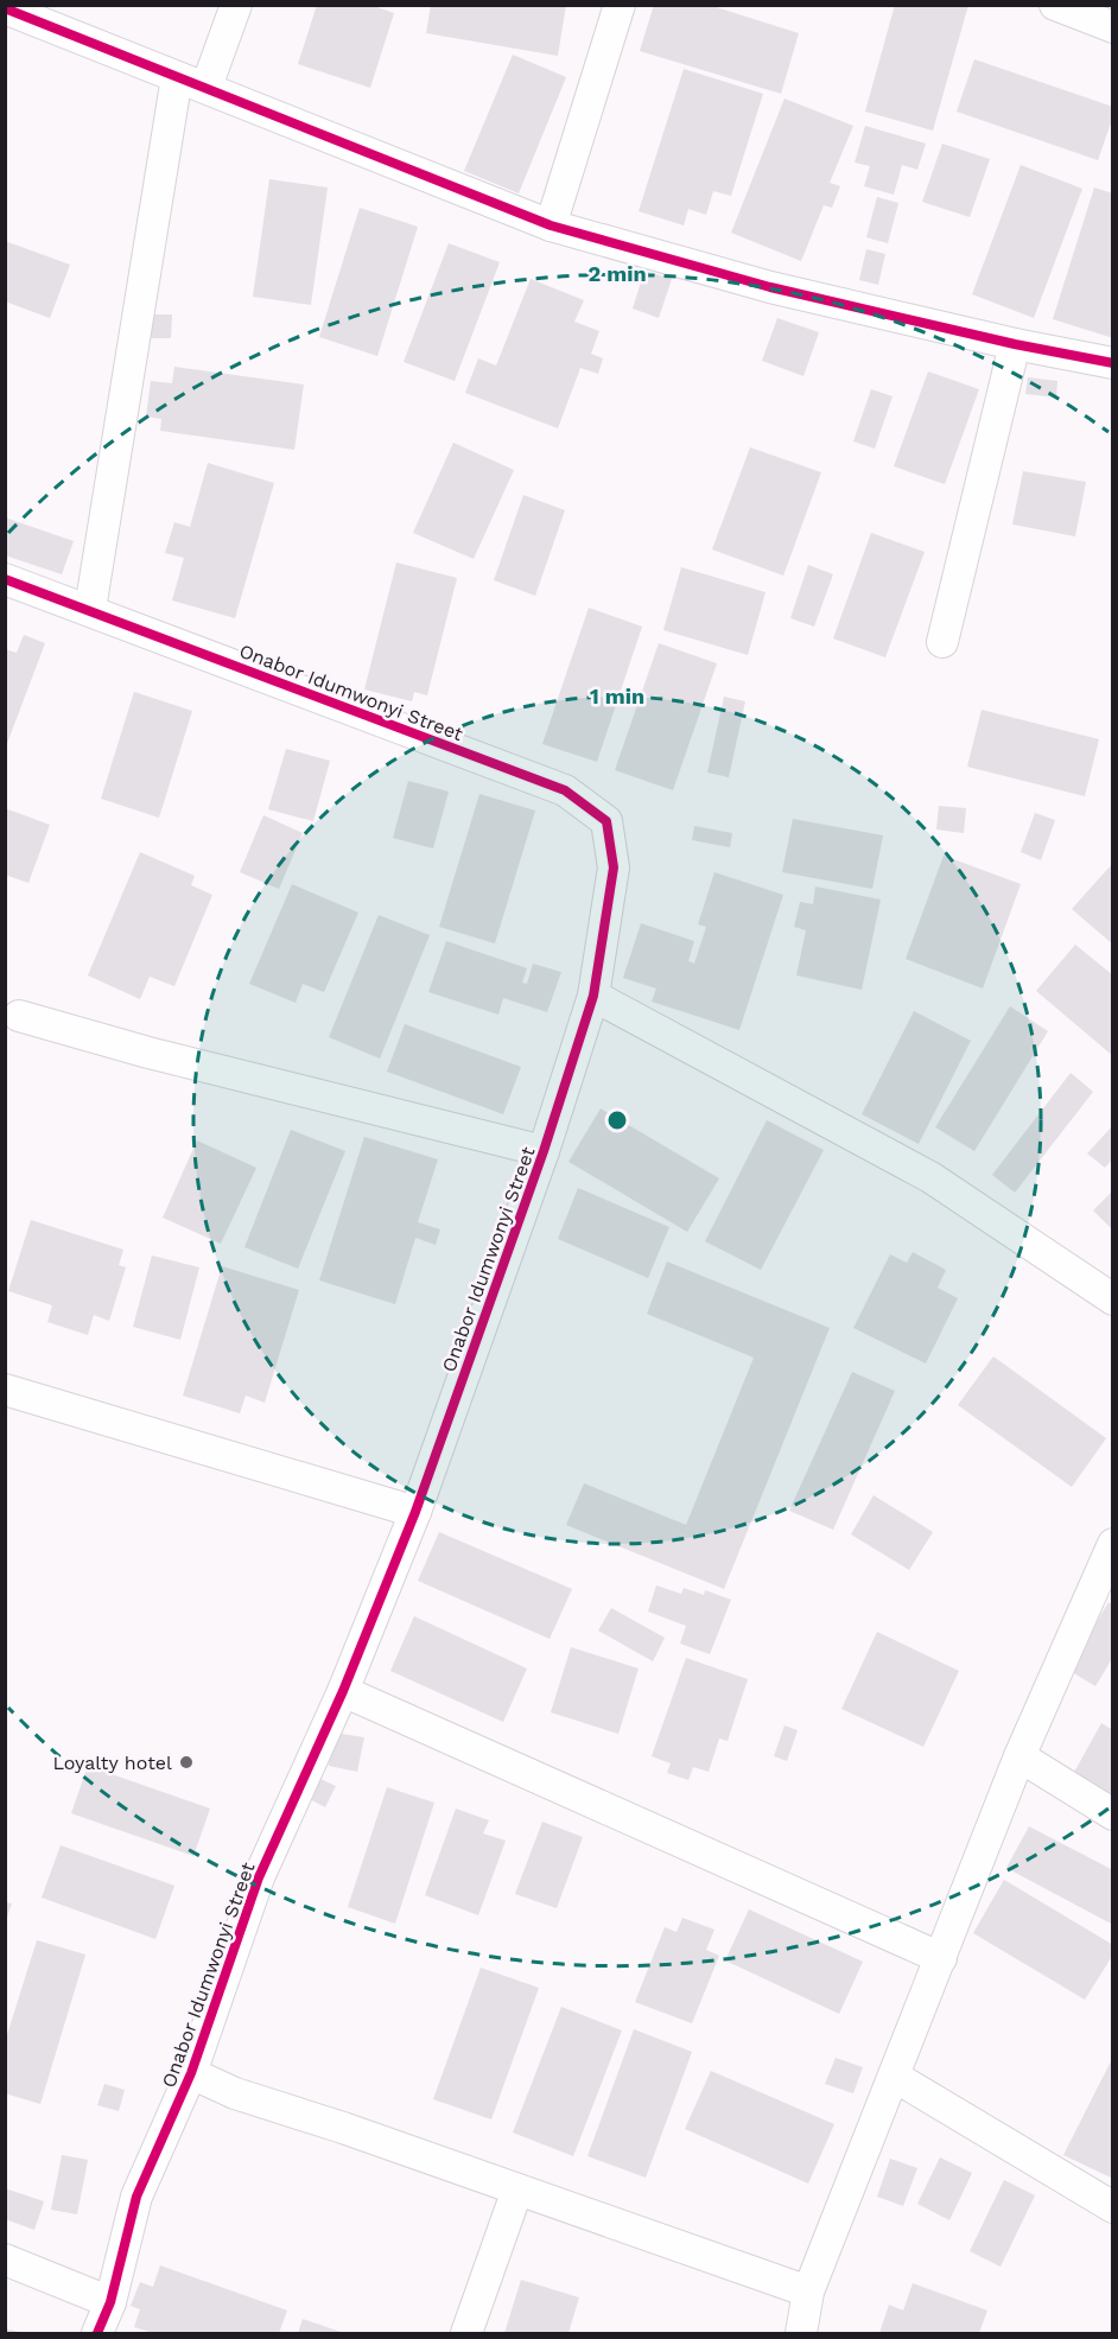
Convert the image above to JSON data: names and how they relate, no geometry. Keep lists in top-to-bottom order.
{
  "streets": {
    "street": ["Onabor Idumwonyi Street"]
  },
  "places": ["Loyalty hotel"],
  "rings": ["2 min", "1 min"]
}
